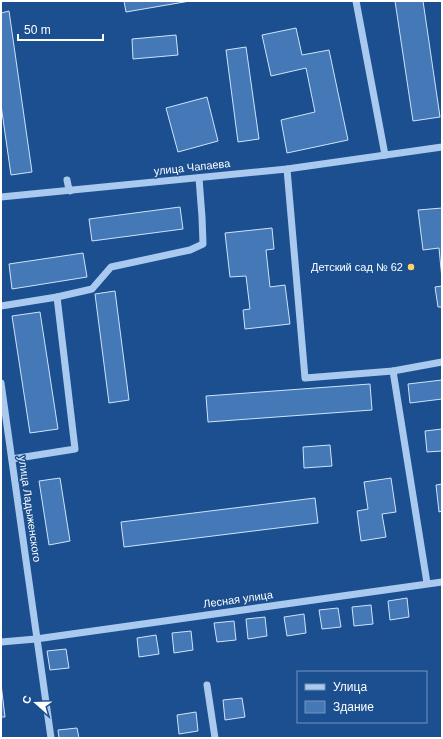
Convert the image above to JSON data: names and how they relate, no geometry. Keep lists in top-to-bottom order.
{
  "streets": {
    "street": ["улица Чапаева", "улица Ладыженского", "Лесная улица"]
  },
  "crossings": [
    ["улица Ладыженского", "Лесная улица"]
  ],
  "places": ["Детский сад № 62"],
  "legend": ["Улица", "Здание"],
  "scale_bar": "50 m",
  "north": "left"
}
